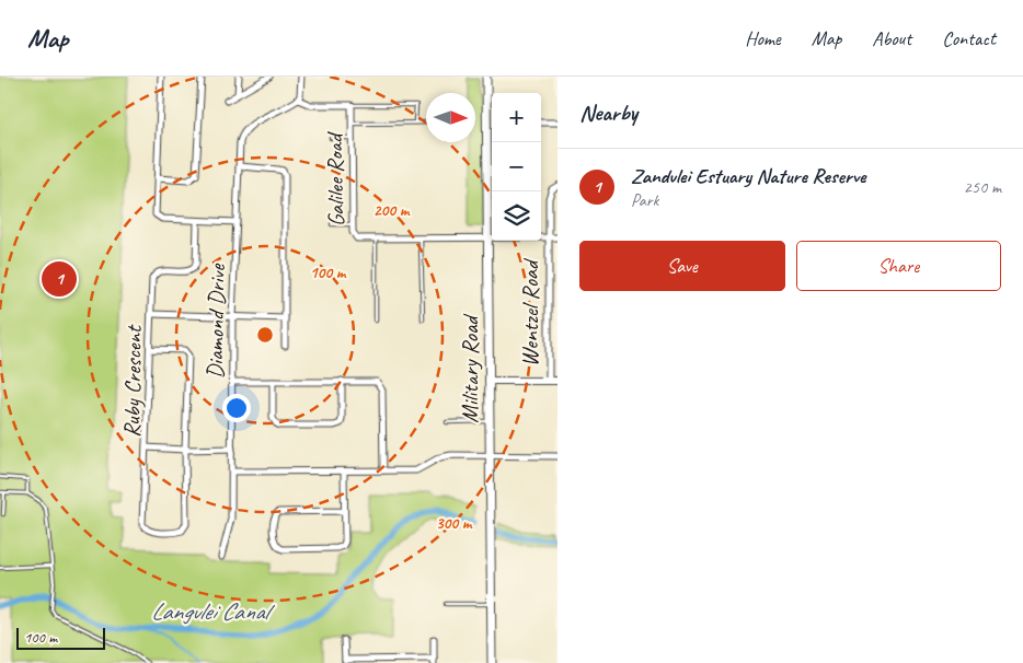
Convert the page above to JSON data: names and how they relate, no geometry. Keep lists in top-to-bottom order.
{
  "streets": {
    "main road": ["Military Road"],
    "street": [
      "Galilee Road",
      "Wentzel Road",
      "Diamond Drive",
      "Ruby Crescent"
    ]
  },
  "crossings": [
    ["Galilee Road", "Wentzel Road"],
    ["Galilee Road", "Diamond Drive"],
    ["Galilee Road", "Military Road"],
    ["Diamond Drive", "Ruby Crescent"]
  ],
  "water": ["Langvlei Canal"],
  "scale_bar": "100 m",
  "north": "right",
  "page": {
    "header": "Map",
    "nav": [
      "Home",
      "Map",
      "About",
      "Contact"
    ],
    "heading": "Nearby",
    "map_buttons": ["+", "−"],
    "list": [
      {
        "mark": "1",
        "name": "Zandvlei Estuary Nature Reserve",
        "note": "Park",
        "value": "250 m"
      }
    ],
    "buttons": ["Save", "Share"],
    "pins": "1",
    "scale": "100 m"
  },
  "rings": ["200 m", "100 m", "300 m"]
}
